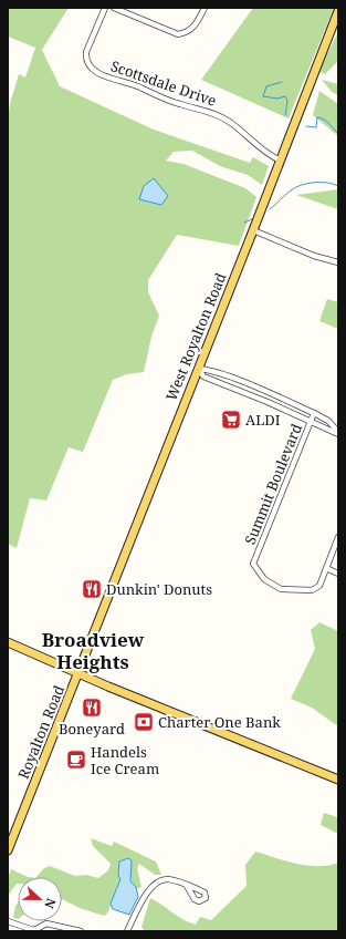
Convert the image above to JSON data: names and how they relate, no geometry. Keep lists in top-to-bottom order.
{
  "streets": {
    "main road": ["West Royalton Road", "Royalton Road"],
    "street": ["Scottsdale Drive", "Summit Boulevard"]
  },
  "crossings": [
    ["Scottsdale Drive", "West Royalton Road"],
    ["West Royalton Road", "Royalton Road"]
  ],
  "districts": ["Broadview Heights"],
  "places": {
    "supermarket": ["ALDI"],
    "restaurant": ["Dunkin' Donuts", "Boneyard"],
    "bank": ["Charter One Bank"],
    "cafe": ["Handels Ice Cream"]
  },
  "north": "right"
}
